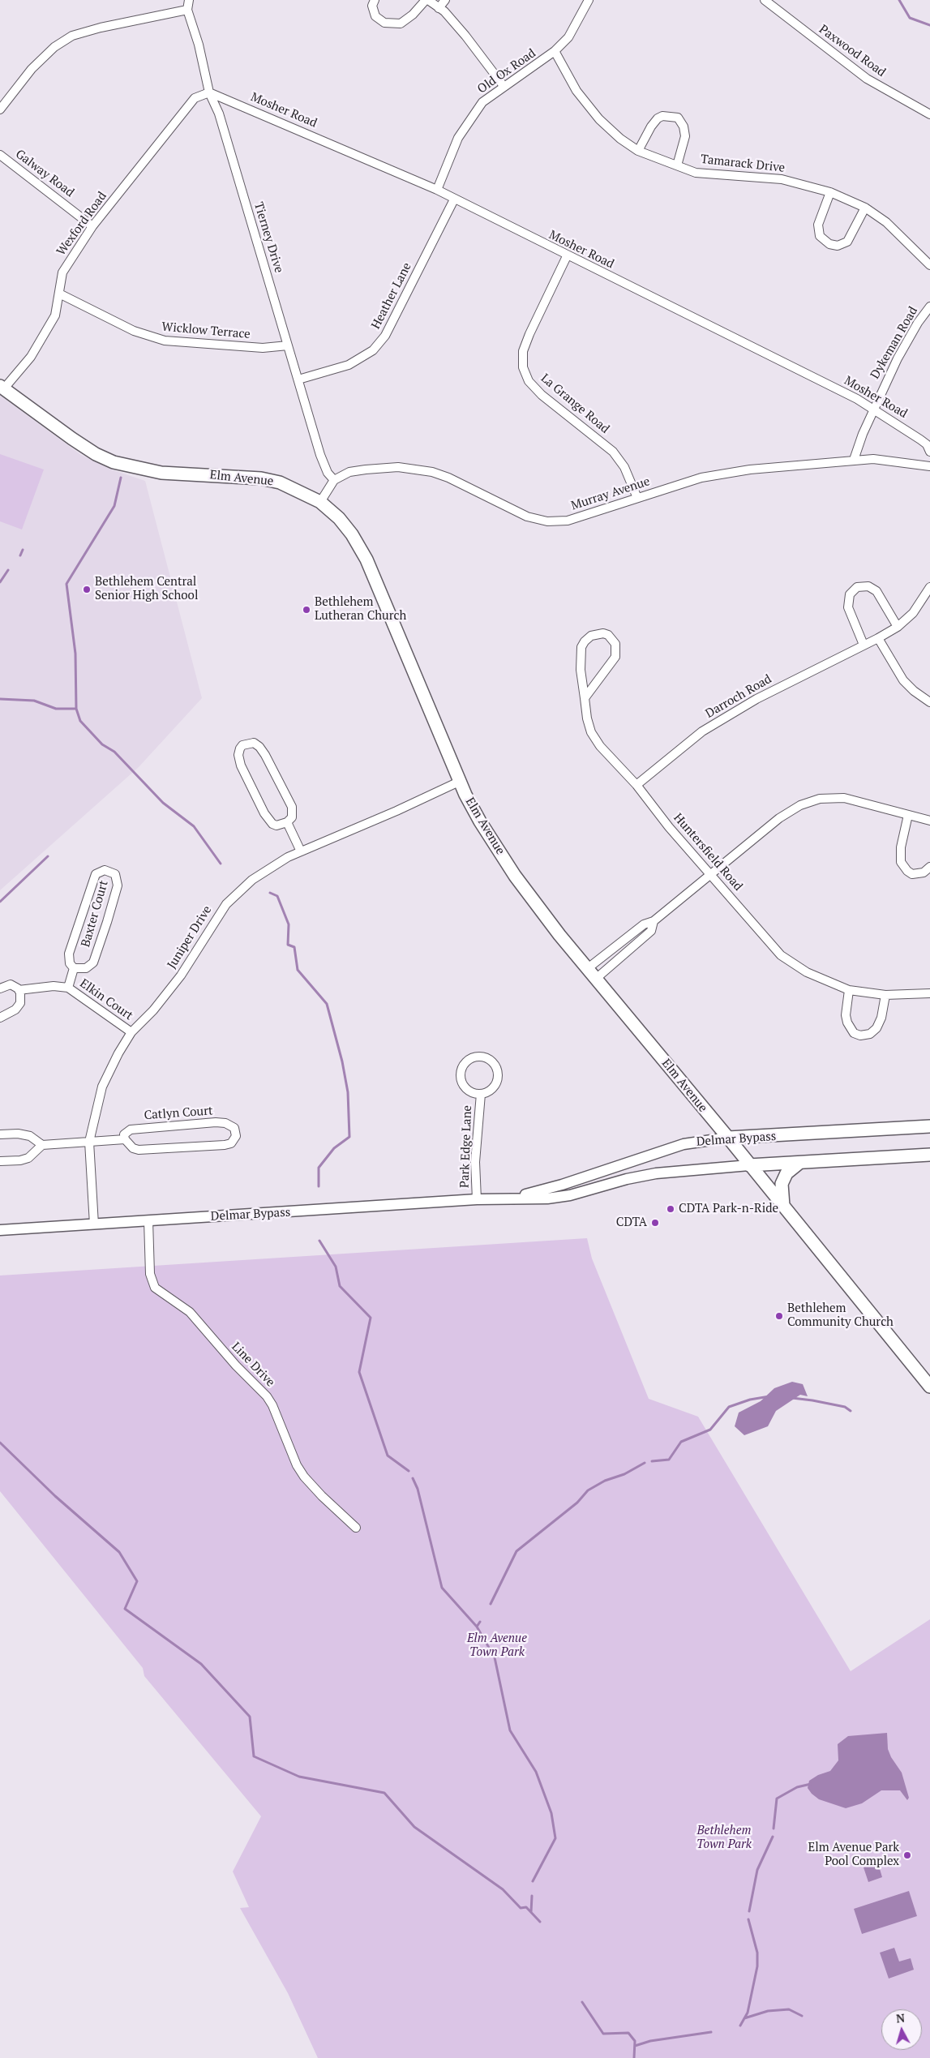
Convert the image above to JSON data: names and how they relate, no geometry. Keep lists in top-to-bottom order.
{
  "streets": {
    "main road": ["Elm Avenue", "Delmar Bypass"],
    "street": [
      "Paxwood Road",
      "Old Ox Road",
      "Mosher Road",
      "Tamarack Drive",
      "Galway Road",
      "Wexford Road",
      "Tierney Drive",
      "Heather Lane",
      "Wicklow Terrace",
      "Dykeman Road",
      "La Grange Road",
      "Murray Avenue",
      "Darroch Road",
      "Huntersfield Road",
      "Baxter Court",
      "Juniper Drive",
      "Elkin Court",
      "Catlyn Court",
      "Park Edge Lane",
      "Line Drive"
    ]
  },
  "crossings": [
    ["Old Ox Road", "Mosher Road"],
    ["Old Ox Road", "Tamarack Drive"],
    ["Mosher Road", "Wexford Road"],
    ["Mosher Road", "Tierney Drive"],
    ["Mosher Road", "Heather Lane"],
    ["Mosher Road", "Dykeman Road"],
    ["Mosher Road", "La Grange Road"],
    ["Galway Road", "Wexford Road"],
    ["Wexford Road", "Tierney Drive"],
    ["Wexford Road", "Wicklow Terrace"],
    ["Wexford Road", "Elm Avenue"],
    ["Tierney Drive", "Heather Lane"],
    ["Tierney Drive", "Wicklow Terrace"],
    ["Tierney Drive", "Murray Avenue"],
    ["Dykeman Road", "Murray Avenue"],
    ["La Grange Road", "Murray Avenue"],
    ["Elm Avenue", "Juniper Drive"],
    ["Elm Avenue", "Delmar Bypass"],
    ["Darroch Road", "Huntersfield Road"],
    ["Baxter Court", "Elkin Court"],
    ["Juniper Drive", "Elkin Court"],
    ["Juniper Drive", "Delmar Bypass"],
    ["Delmar Bypass", "Park Edge Lane"],
    ["Delmar Bypass", "Line Drive"]
  ],
  "parks": ["Elm Avenue Town Park", "Bethlehem Town Park"],
  "places": [
    "Bethlehem Central Senior High School",
    "Bethlehem Lutheran Church",
    "CDTA Park-n-Ride",
    "CDTA",
    "Bethlehem Community Church",
    "Elm Avenue Park Pool Complex"
  ],
  "north": "top"
}
